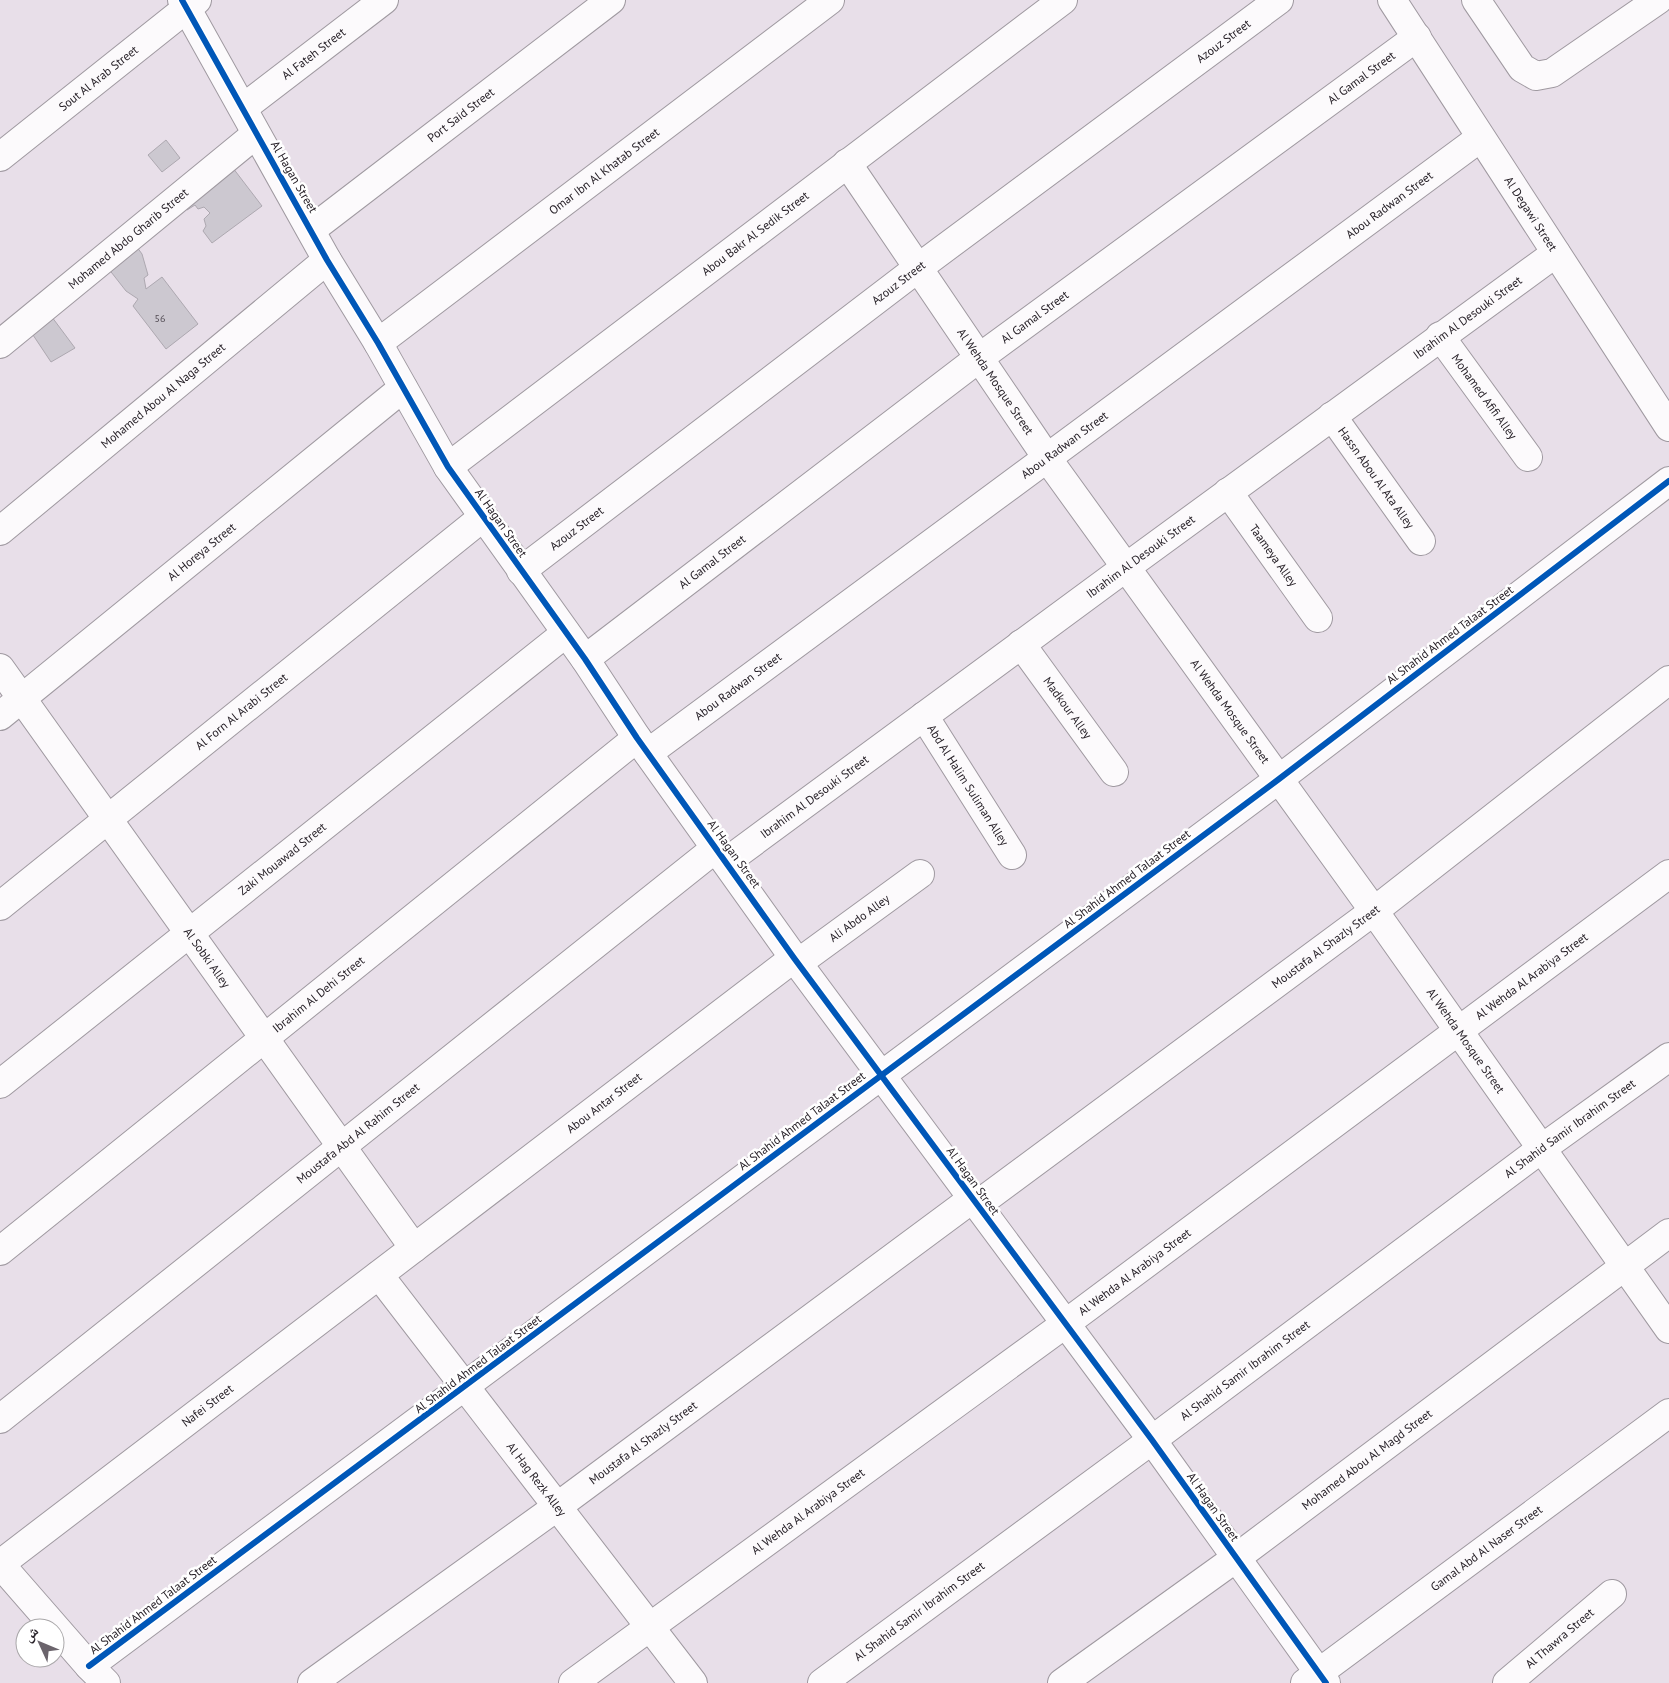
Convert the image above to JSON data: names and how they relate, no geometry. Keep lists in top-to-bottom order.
{
  "streets": {
    "street": [
      "Azouz Street",
      "Al Fateh Street",
      "Sout Al Arab Street",
      "Al Gamal Street",
      "Port Said Street",
      "Omar Ibn Al Khatab Street",
      "Al Hagan Street",
      "Abou Radwan Street",
      "Al Degawi Street",
      "Abou Bakr Al Sedik Street",
      "Mohamed Abdo Gharib Street",
      "Ibrahim Al Desouki Street",
      "Al Wehda Mosque Street",
      "Mohamed Abou Al Naga Street",
      "Mohamed Afifi Alley",
      "Hassn Abou Al Ata Alley",
      "Al Horeya Street",
      "Taameya Alley",
      "Al Shahid Ahmed Talaat Street",
      "Madkour Alley",
      "Al Forn Al Arabi Street",
      "Abd Al Halim Suliman Alley",
      "Zaki Mouawad Street",
      "Ali Abdo Alley",
      "Moustafa Al Shazly Street",
      "Al Sobki Alley",
      "Al Wehda Al Arabiya Street",
      "Ibrahim Al Dehi Street",
      "Abou Antar Street",
      "Al Shahid Samir Ibrahim Street",
      "Moustafa Abd Al Rahim Street",
      "Nafei Street",
      "Mohamed Abou Al Magd Street",
      "Al Hag Rezk Alley",
      "Gamal Abd Al Naser Street",
      "Al Thawra Street"
    ]
  },
  "crossings": [
    ["Azouz Street", "Al Hagan Street"],
    ["Azouz Street", "Al Wehda Mosque Street"],
    ["Al Fateh Street", "Al Hagan Street"],
    ["Sout Al Arab Street", "Al Hagan Street"],
    ["Al Gamal Street", "Al Hagan Street"],
    ["Al Gamal Street", "Al Degawi Street"],
    ["Al Gamal Street", "Al Wehda Mosque Street"],
    ["Port Said Street", "Al Hagan Street"],
    ["Omar Ibn Al Khatab Street", "Al Hagan Street"],
    ["Al Hagan Street", "Abou Radwan Street"],
    ["Al Hagan Street", "Abou Bakr Al Sedik Street"],
    ["Al Hagan Street", "Mohamed Abdo Gharib Street"],
    ["Al Hagan Street", "Ibrahim Al Desouki Street"],
    ["Al Hagan Street", "Mohamed Abou Al Naga Street"],
    ["Al Hagan Street", "Al Horeya Street"],
    ["Al Hagan Street", "Al Shahid Ahmed Talaat Street"],
    ["Al Hagan Street", "Al Forn Al Arabi Street"],
    ["Al Hagan Street", "Zaki Mouawad Street"],
    ["Al Hagan Street", "Ali Abdo Alley"],
    ["Al Hagan Street", "Moustafa Al Shazly Street"],
    ["Al Hagan Street", "Al Wehda Al Arabiya Street"],
    ["Al Hagan Street", "Ibrahim Al Dehi Street"],
    ["Al Hagan Street", "Abou Antar Street"],
    ["Al Hagan Street", "Al Shahid Samir Ibrahim Street"],
    ["Al Hagan Street", "Moustafa Abd Al Rahim Street"],
    ["Al Hagan Street", "Mohamed Abou Al Magd Street"],
    ["Al Hagan Street", "Gamal Abd Al Naser Street"],
    ["Abou Radwan Street", "Al Degawi Street"],
    ["Abou Radwan Street", "Al Wehda Mosque Street"],
    ["Abou Radwan Street", "Ibrahim Al Dehi Street"],
    ["Al Degawi Street", "Ibrahim Al Desouki Street"],
    ["Abou Bakr Al Sedik Street", "Al Wehda Mosque Street"],
    ["Ibrahim Al Desouki Street", "Al Wehda Mosque Street"],
    ["Ibrahim Al Desouki Street", "Mohamed Afifi Alley"],
    ["Ibrahim Al Desouki Street", "Hassn Abou Al Ata Alley"],
    ["Ibrahim Al Desouki Street", "Taameya Alley"],
    ["Ibrahim Al Desouki Street", "Madkour Alley"],
    ["Ibrahim Al Desouki Street", "Abd Al Halim Suliman Alley"],
    ["Ibrahim Al Desouki Street", "Moustafa Abd Al Rahim Street"],
    ["Al Wehda Mosque Street", "Al Shahid Ahmed Talaat Street"],
    ["Al Wehda Mosque Street", "Moustafa Al Shazly Street"],
    ["Al Wehda Mosque Street", "Al Wehda Al Arabiya Street"],
    ["Al Wehda Mosque Street", "Al Shahid Samir Ibrahim Street"],
    ["Al Wehda Mosque Street", "Mohamed Abou Al Magd Street"],
    ["Al Horeya Street", "Al Sobki Alley"],
    ["Al Shahid Ahmed Talaat Street", "Al Hag Rezk Alley"],
    ["Al Forn Al Arabi Street", "Al Sobki Alley"],
    ["Zaki Mouawad Street", "Al Sobki Alley"],
    ["Ali Abdo Alley", "Abou Antar Street"],
    ["Moustafa Al Shazly Street", "Al Hag Rezk Alley"],
    ["Al Sobki Alley", "Ibrahim Al Dehi Street"],
    ["Al Sobki Alley", "Abou Antar Street"],
    ["Al Sobki Alley", "Moustafa Abd Al Rahim Street"],
    ["Al Sobki Alley", "Nafei Street"],
    ["Al Wehda Al Arabiya Street", "Al Hag Rezk Alley"],
    ["Abou Antar Street", "Nafei Street"],
    ["Nafei Street", "Al Hag Rezk Alley"]
  ],
  "house_numbers": ["56"],
  "north": "top left"
}
